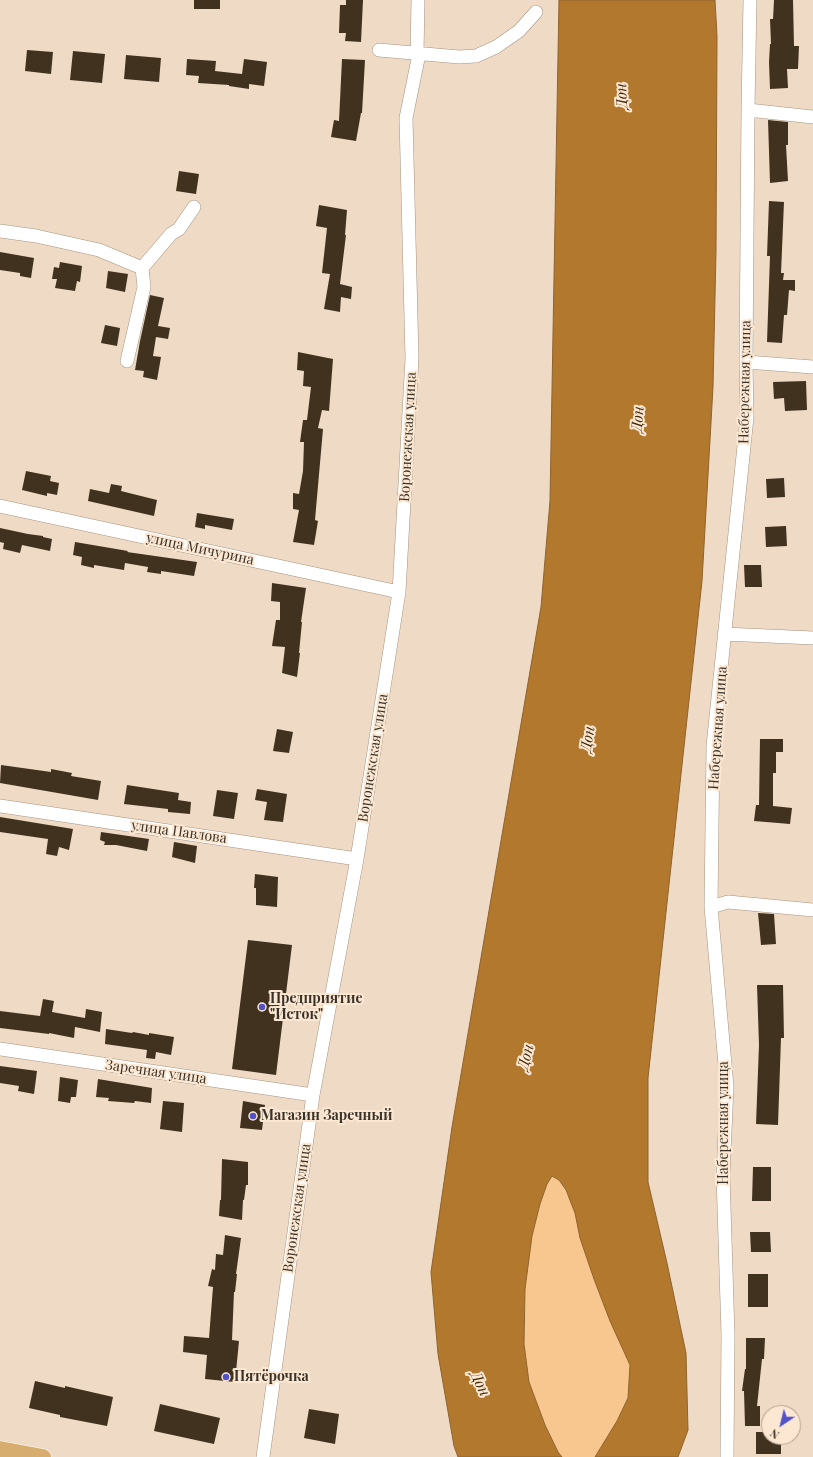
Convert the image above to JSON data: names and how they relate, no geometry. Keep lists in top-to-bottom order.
{
  "streets": {
    "street": [
      "Набережная улица",
      "Воронежская улица",
      "улица Мичурина",
      "улица Павлова",
      "Заречная улица"
    ]
  },
  "crossings": [
    ["Воронежская улица", "улица Мичурина"],
    ["Воронежская улица", "улица Павлова"],
    ["Воронежская улица", "Заречная улица"]
  ],
  "water": ["Дон"],
  "places": ["Предприятие \"Исток\"", "Магазин Заречный", "Пятёрочка"],
  "north": "bottom left"
}
